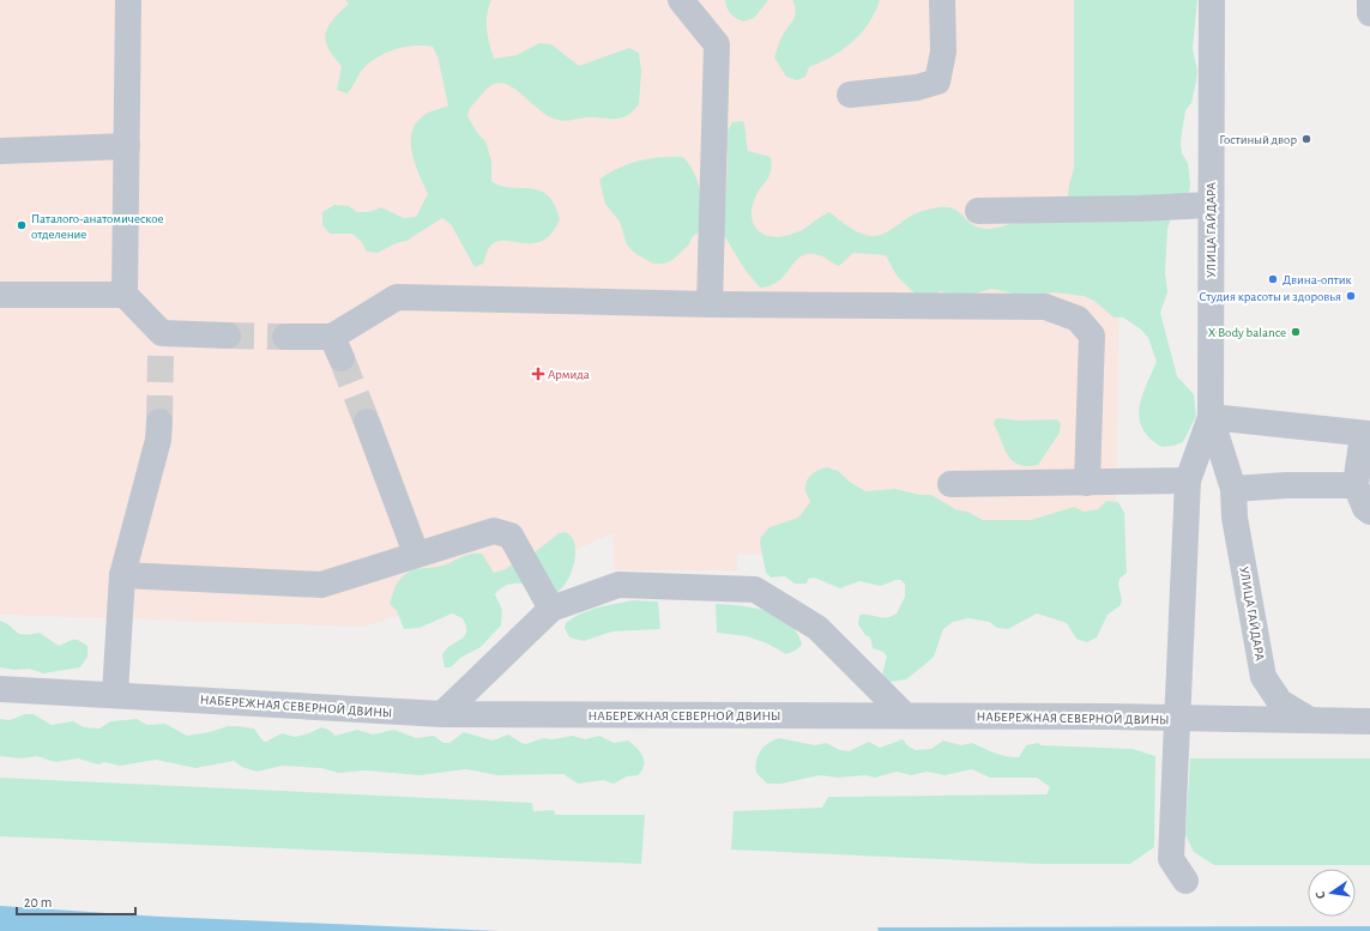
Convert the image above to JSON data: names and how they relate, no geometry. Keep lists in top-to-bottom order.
{
  "streets": {
    "street": ["УЛИЦА ГАЙДАРА", "НАБЕРЕЖНАЯ СЕВЕРНОЙ ДВИНЫ"]
  },
  "crossings": [
    ["УЛИЦА ГАЙДАРА", "НАБЕРЕЖНАЯ СЕВЕРНОЙ ДВИНЫ"]
  ],
  "places": {
    "other": [
      "Гостиный двор",
      "Паталого-анатомическое отделение",
      "Двина-оптик",
      "Студия красоты и здоровья",
      "X Body balance"
    ],
    "health": ["Армида"]
  },
  "scale_bar": "20 m",
  "north": "left"
}
